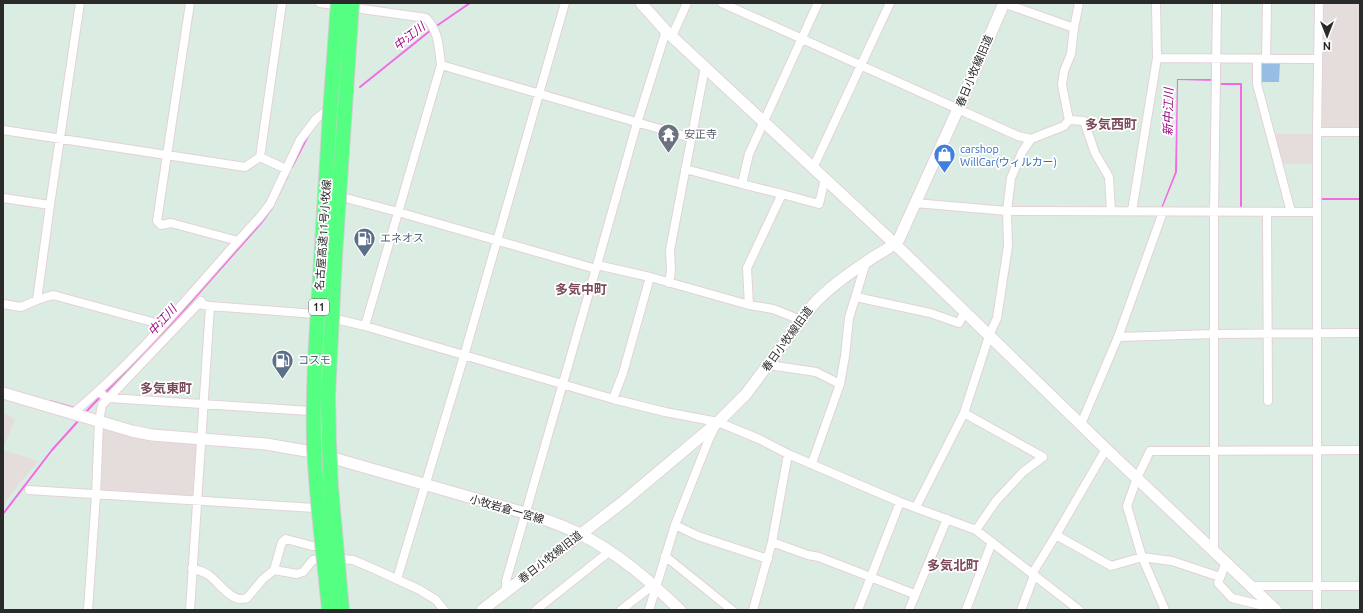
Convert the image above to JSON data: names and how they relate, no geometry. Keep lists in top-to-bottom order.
{
  "streets": {
    "highway": ["名古屋高速11号小牧線", "11"],
    "street": ["春日小牧線旧道", "小牧岩倉一宮線"]
  },
  "crossings": [
    ["春日小牧線旧道", "小牧岩倉一宮線"]
  ],
  "districts": [
    "多気西町",
    "多気中町",
    "多気東町",
    "多気北町"
  ],
  "water": ["中江川", "新中江川"],
  "places": {
    "temple": ["安正寺"],
    "shop": ["carshop WillCar(ウィルカー)"],
    "fuel station": ["エネオス", "コスモ"]
  },
  "north": "bottom"
}
